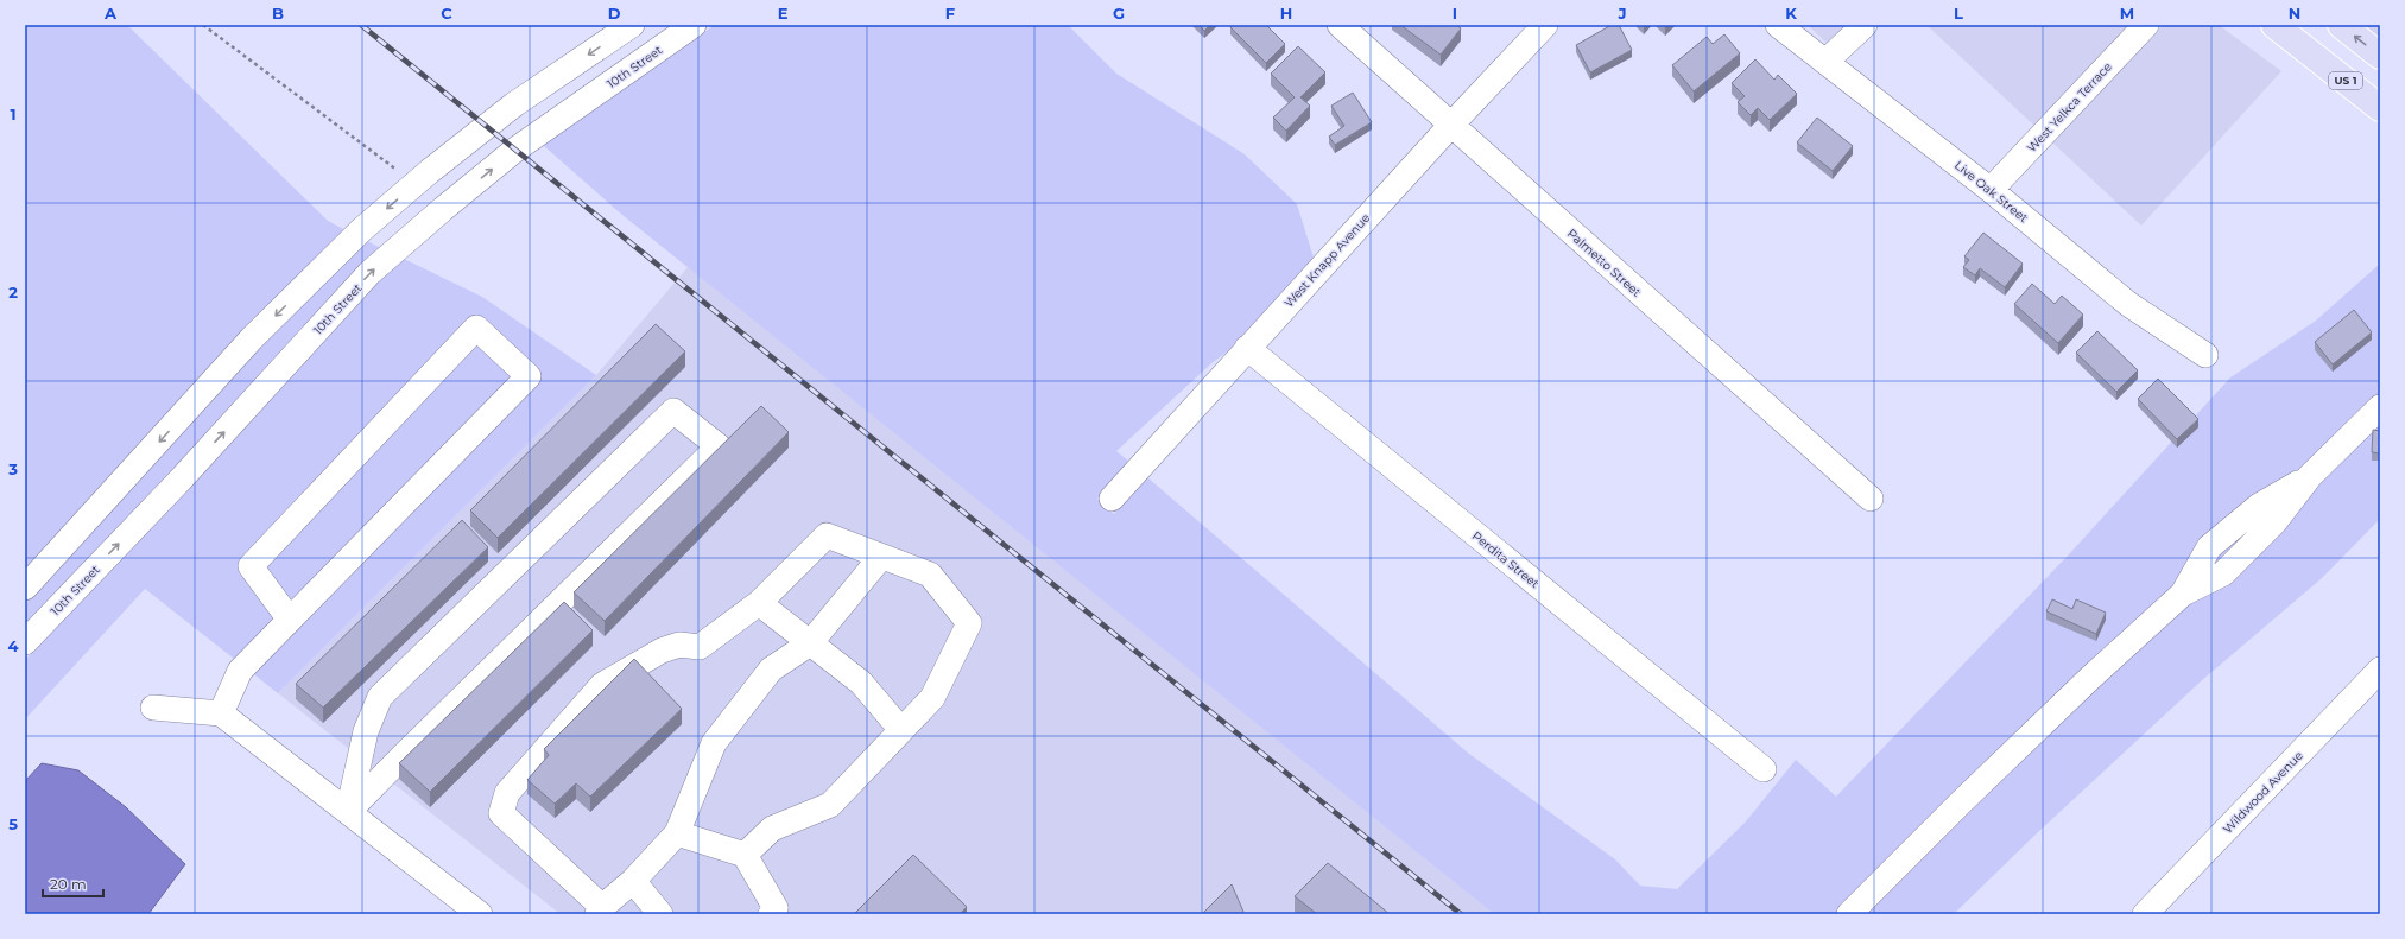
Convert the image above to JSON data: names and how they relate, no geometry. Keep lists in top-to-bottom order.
{
  "streets": {
    "main road": ["US 1"],
    "street": [
      "10th Street",
      "West Yelkca Terrace",
      "Live Oak Street",
      "West Knapp Avenue",
      "Palmetto Street",
      "Perdita Street",
      "Wildwood Avenue"
    ]
  },
  "crossings": [
    ["West Yelkca Terrace", "Live Oak Street"],
    ["West Knapp Avenue", "Palmetto Street"],
    ["West Knapp Avenue", "Perdita Street"]
  ],
  "scale_bar": "20 m",
  "grid": {
    "columns": [
      "A",
      "B",
      "C",
      "D",
      "E",
      "F",
      "G",
      "H",
      "I",
      "J",
      "K",
      "L",
      "M",
      "N"
    ],
    "rows": [
      "1",
      "2",
      "3",
      "4",
      "5"
    ]
  }
}
